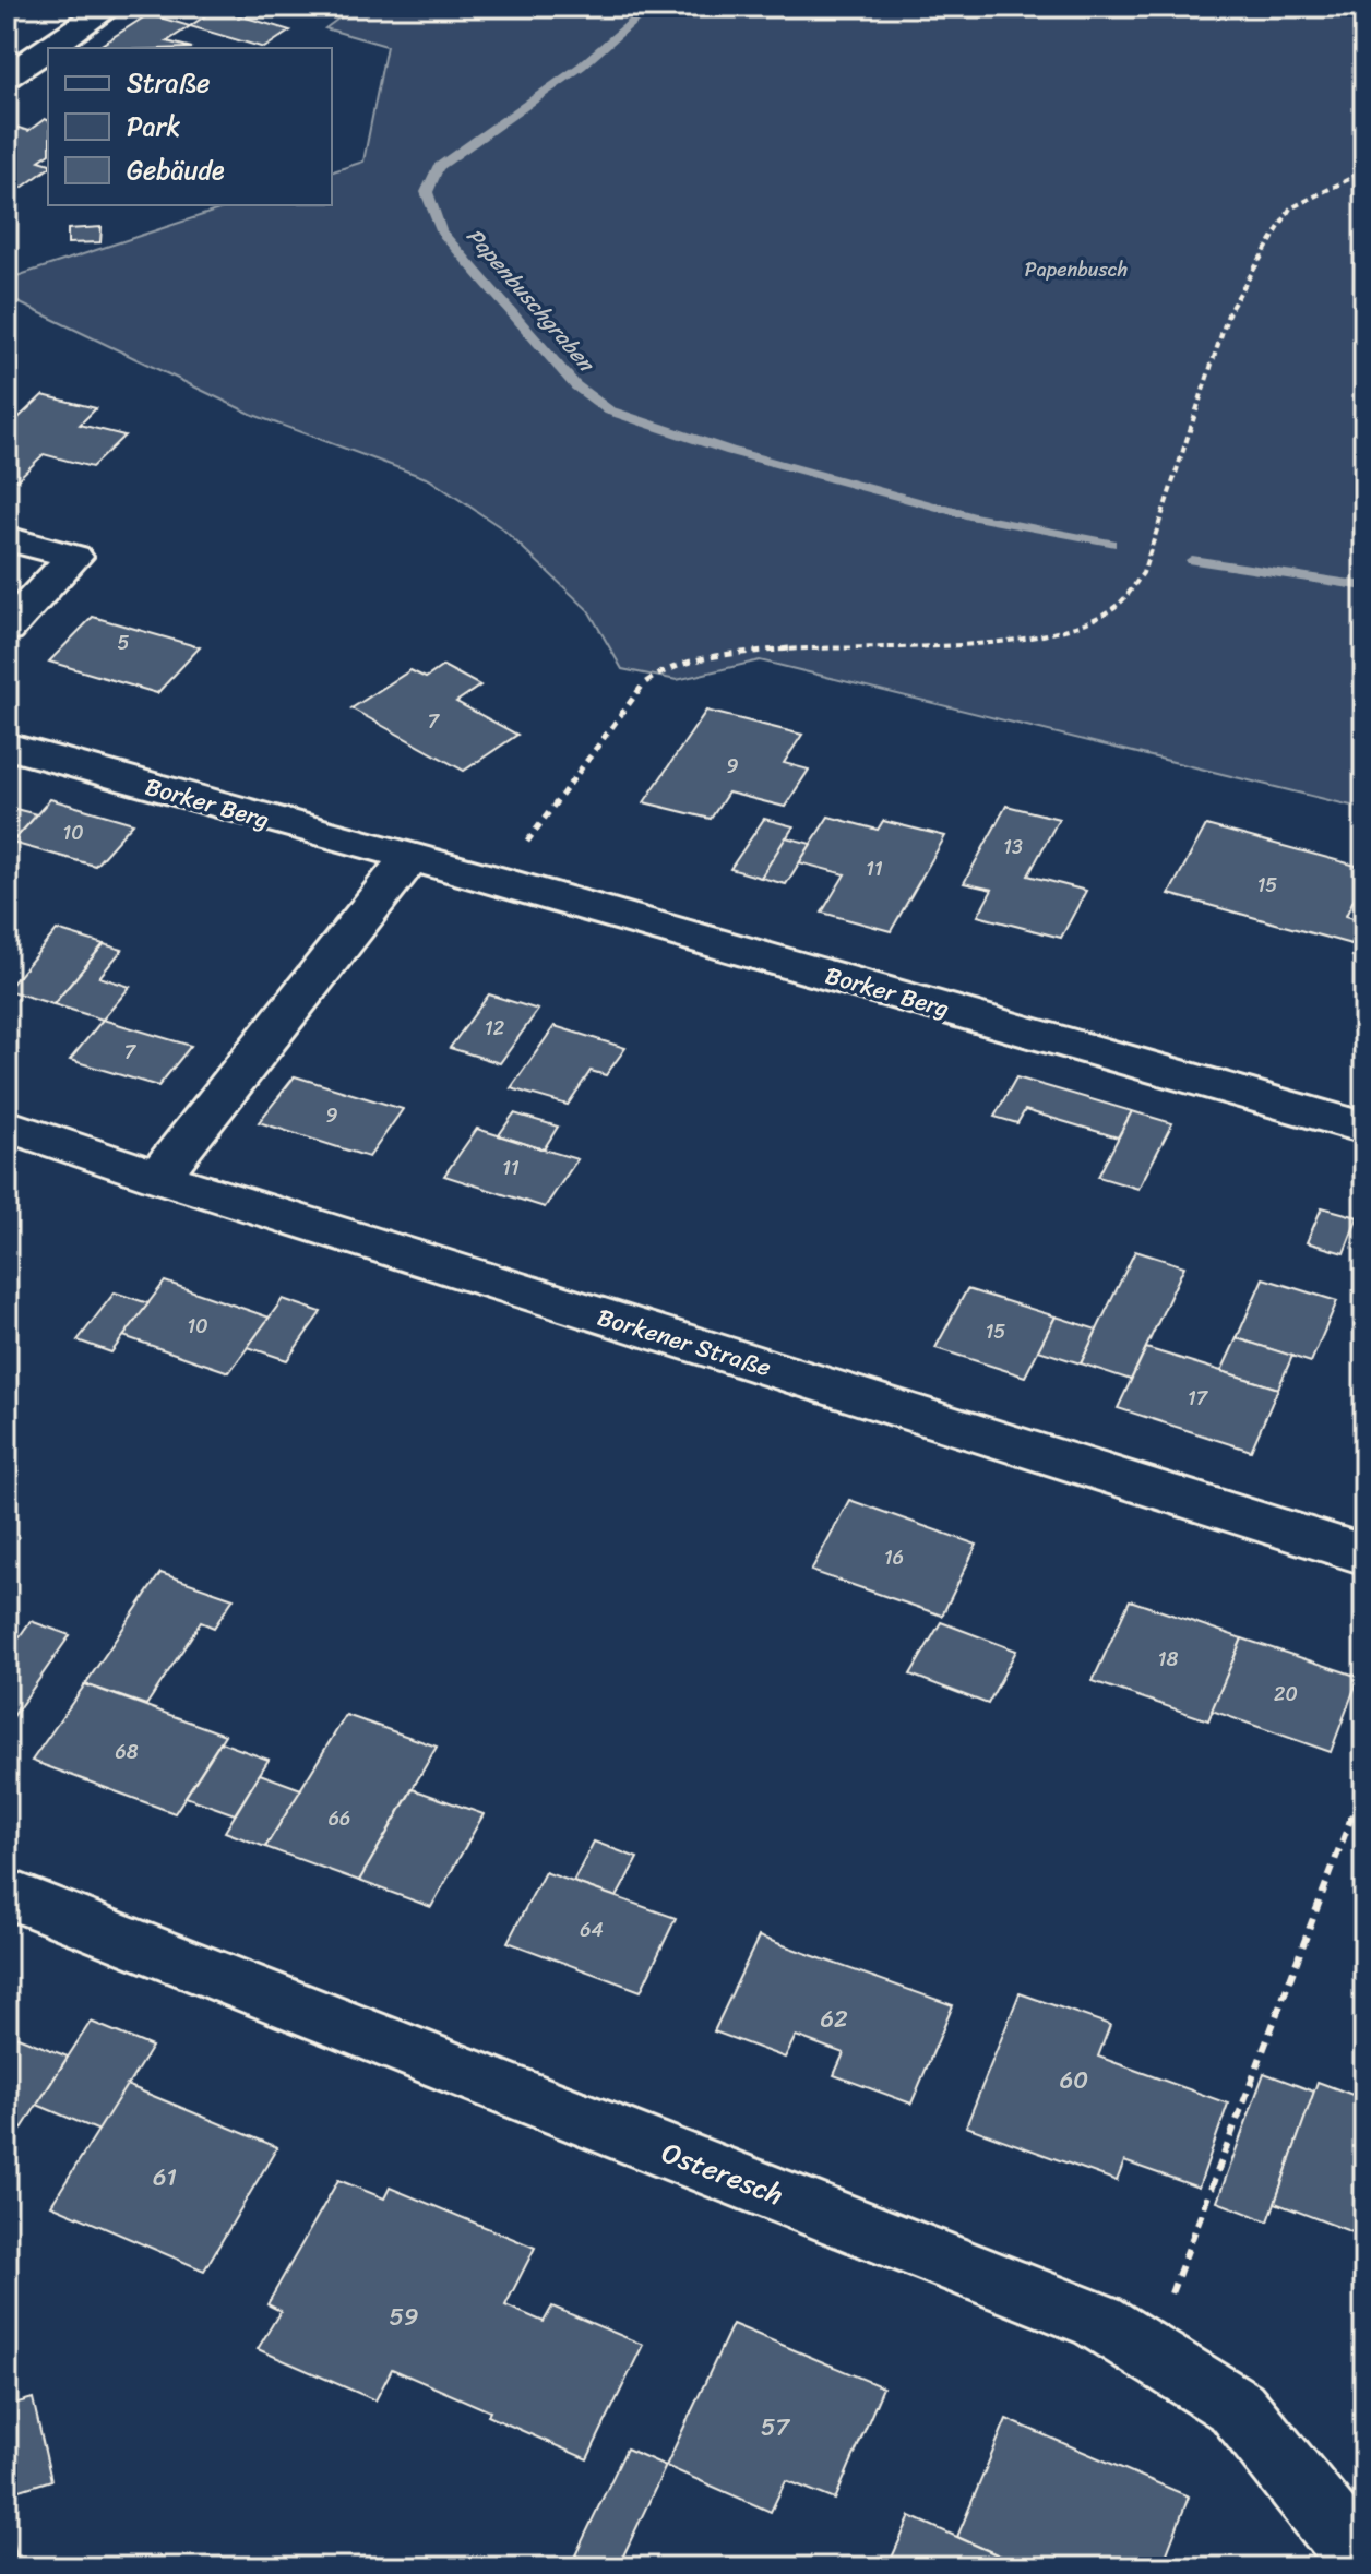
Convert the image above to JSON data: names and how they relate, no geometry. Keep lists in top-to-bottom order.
{
  "streets": {
    "street": ["Borker Berg", "Borkener Straße", "Osteresch"]
  },
  "water": ["Papenbuschgraben"],
  "parks": ["Papenbusch"],
  "house_numbers": [
    "5",
    "7",
    "9",
    "10",
    "13",
    "11",
    "15",
    "12",
    "7",
    "9",
    "11",
    "10",
    "15",
    "17",
    "16",
    "18",
    "20",
    "68",
    "66",
    "64",
    "62",
    "60",
    "61",
    "59",
    "57"
  ],
  "legend": ["Straße", "Park", "Gebäude"]
}
